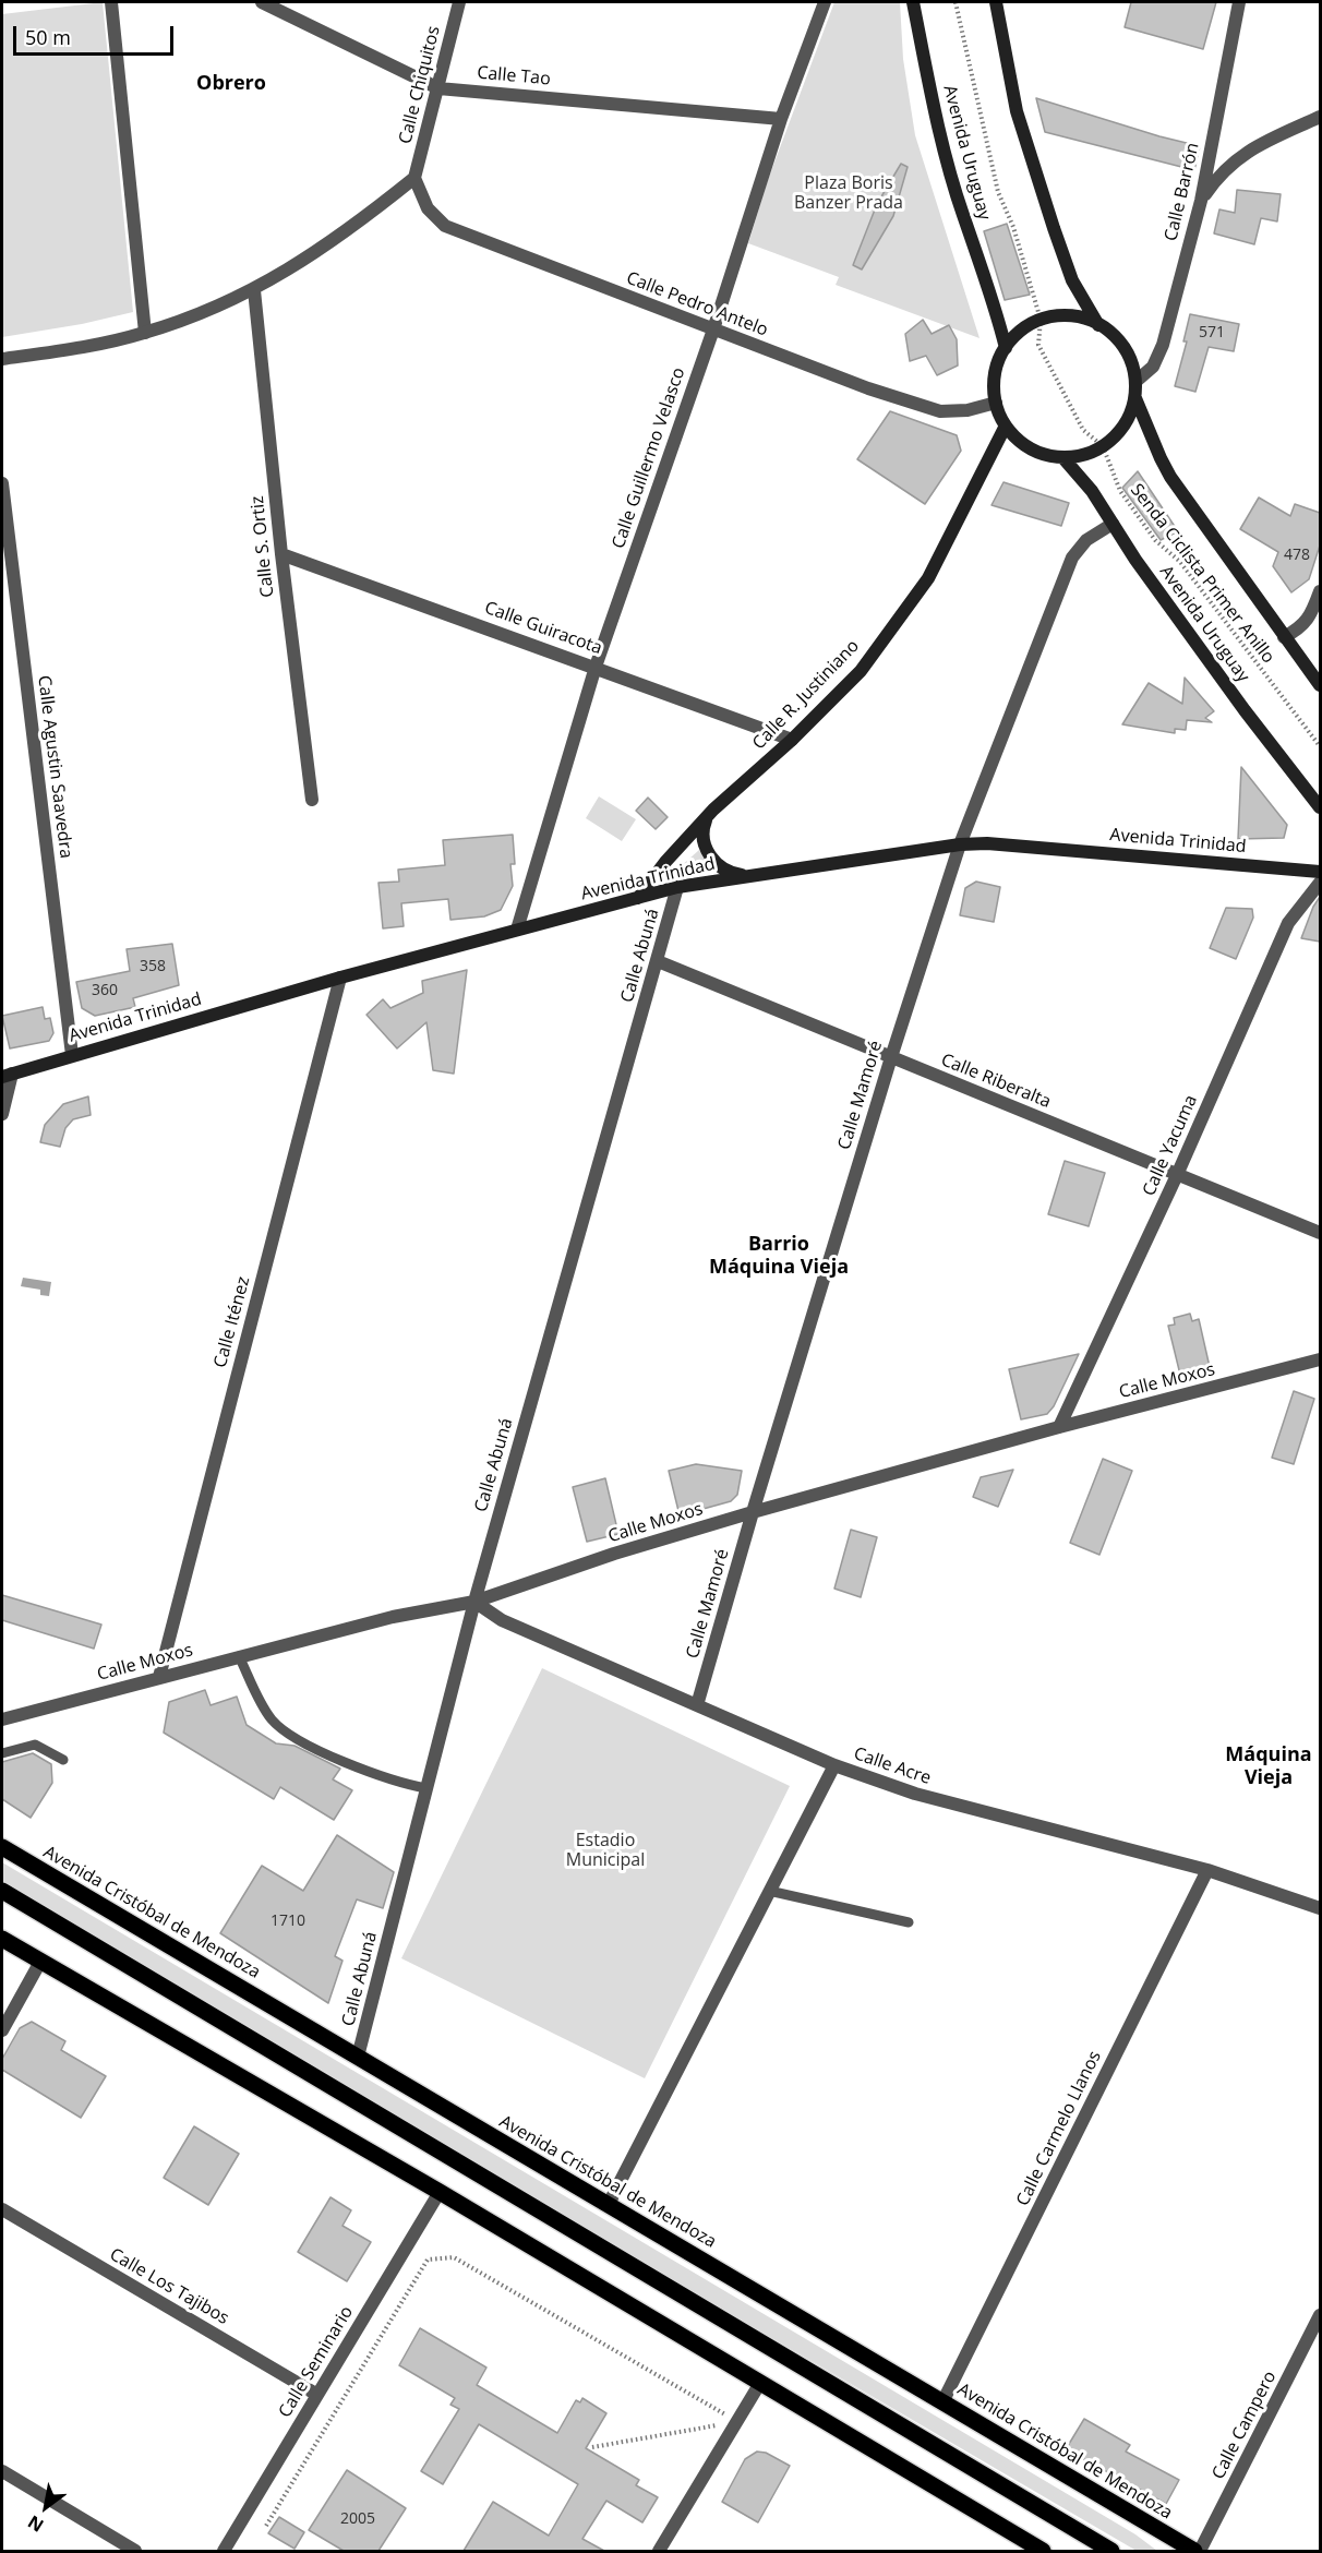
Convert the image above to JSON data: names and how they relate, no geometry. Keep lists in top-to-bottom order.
{
  "streets": {
    "main road": [
      "Avenida Uruguay",
      "Calle R. Justiniano",
      "Avenida Trinidad",
      "Avenida Cristóbal de Mendoza"
    ],
    "street": [
      "Calle Tao",
      "Calle Chiquitos",
      "Calle Barrón",
      "Calle Pedro Antelo",
      "Calle Guillermo Velasco",
      "Calle S. Ortiz",
      "Calle Guiracota",
      "Calle Agustin Saavedra",
      "Calle Abuná",
      "Calle Riberalta",
      "Calle Mamoré",
      "Calle Yacuma",
      "Calle Iténez",
      "Calle Moxos",
      "Calle Acre",
      "Calle Carmelo Llanos",
      "Calle Los Tajibos",
      "Calle Seminario",
      "Calle Campero"
    ],
    "path": ["Senda Ciclista Primer Anillo"]
  },
  "crossings": [
    ["Calle Tao", "Calle Chiquitos"],
    ["Calle Tao", "Calle Guillermo Velasco"],
    ["Calle Chiquitos", "Calle Pedro Antelo"],
    ["Avenida Uruguay", "Calle Mamoré"],
    ["Calle Pedro Antelo", "Calle Guillermo Velasco"],
    ["Calle Guillermo Velasco", "Calle Guiracota"],
    ["Calle Guillermo Velasco", "Avenida Trinidad"],
    ["Calle S. Ortiz", "Calle Guiracota"],
    ["Calle Guiracota", "Calle R. Justiniano"],
    ["Calle R. Justiniano", "Avenida Trinidad"],
    ["Calle Agustin Saavedra", "Avenida Trinidad"],
    ["Avenida Trinidad", "Calle Abuná"],
    ["Avenida Trinidad", "Calle Mamoré"],
    ["Avenida Trinidad", "Calle Iténez"],
    ["Calle Abuná", "Calle Riberalta"],
    ["Calle Abuná", "Calle Moxos"],
    ["Calle Abuná", "Calle Acre"],
    ["Calle Abuná", "Avenida Cristóbal de Mendoza"],
    ["Calle Riberalta", "Calle Mamoré"],
    ["Calle Riberalta", "Calle Yacuma"],
    ["Calle Mamoré", "Calle Moxos"],
    ["Calle Mamoré", "Calle Acre"],
    ["Calle Yacuma", "Calle Moxos"],
    ["Calle Iténez", "Calle Moxos"],
    ["Calle Moxos", "Calle Acre"],
    ["Calle Acre", "Calle Carmelo Llanos"],
    ["Avenida Cristóbal de Mendoza", "Calle Carmelo Llanos"],
    ["Avenida Cristóbal de Mendoza", "Calle Campero"],
    ["Calle Los Tajibos", "Calle Seminario"]
  ],
  "districts": ["Obrero", "Barrio Máquina Vieja", "Máquina Vieja"],
  "parks": ["Plaza Boris Banzer Prada", "Estadio Municipal"],
  "house_numbers": [
    "571",
    "478",
    "358",
    "360",
    "1710",
    "2005"
  ],
  "scale_bar": "50 m",
  "north": "bottom left"
}
